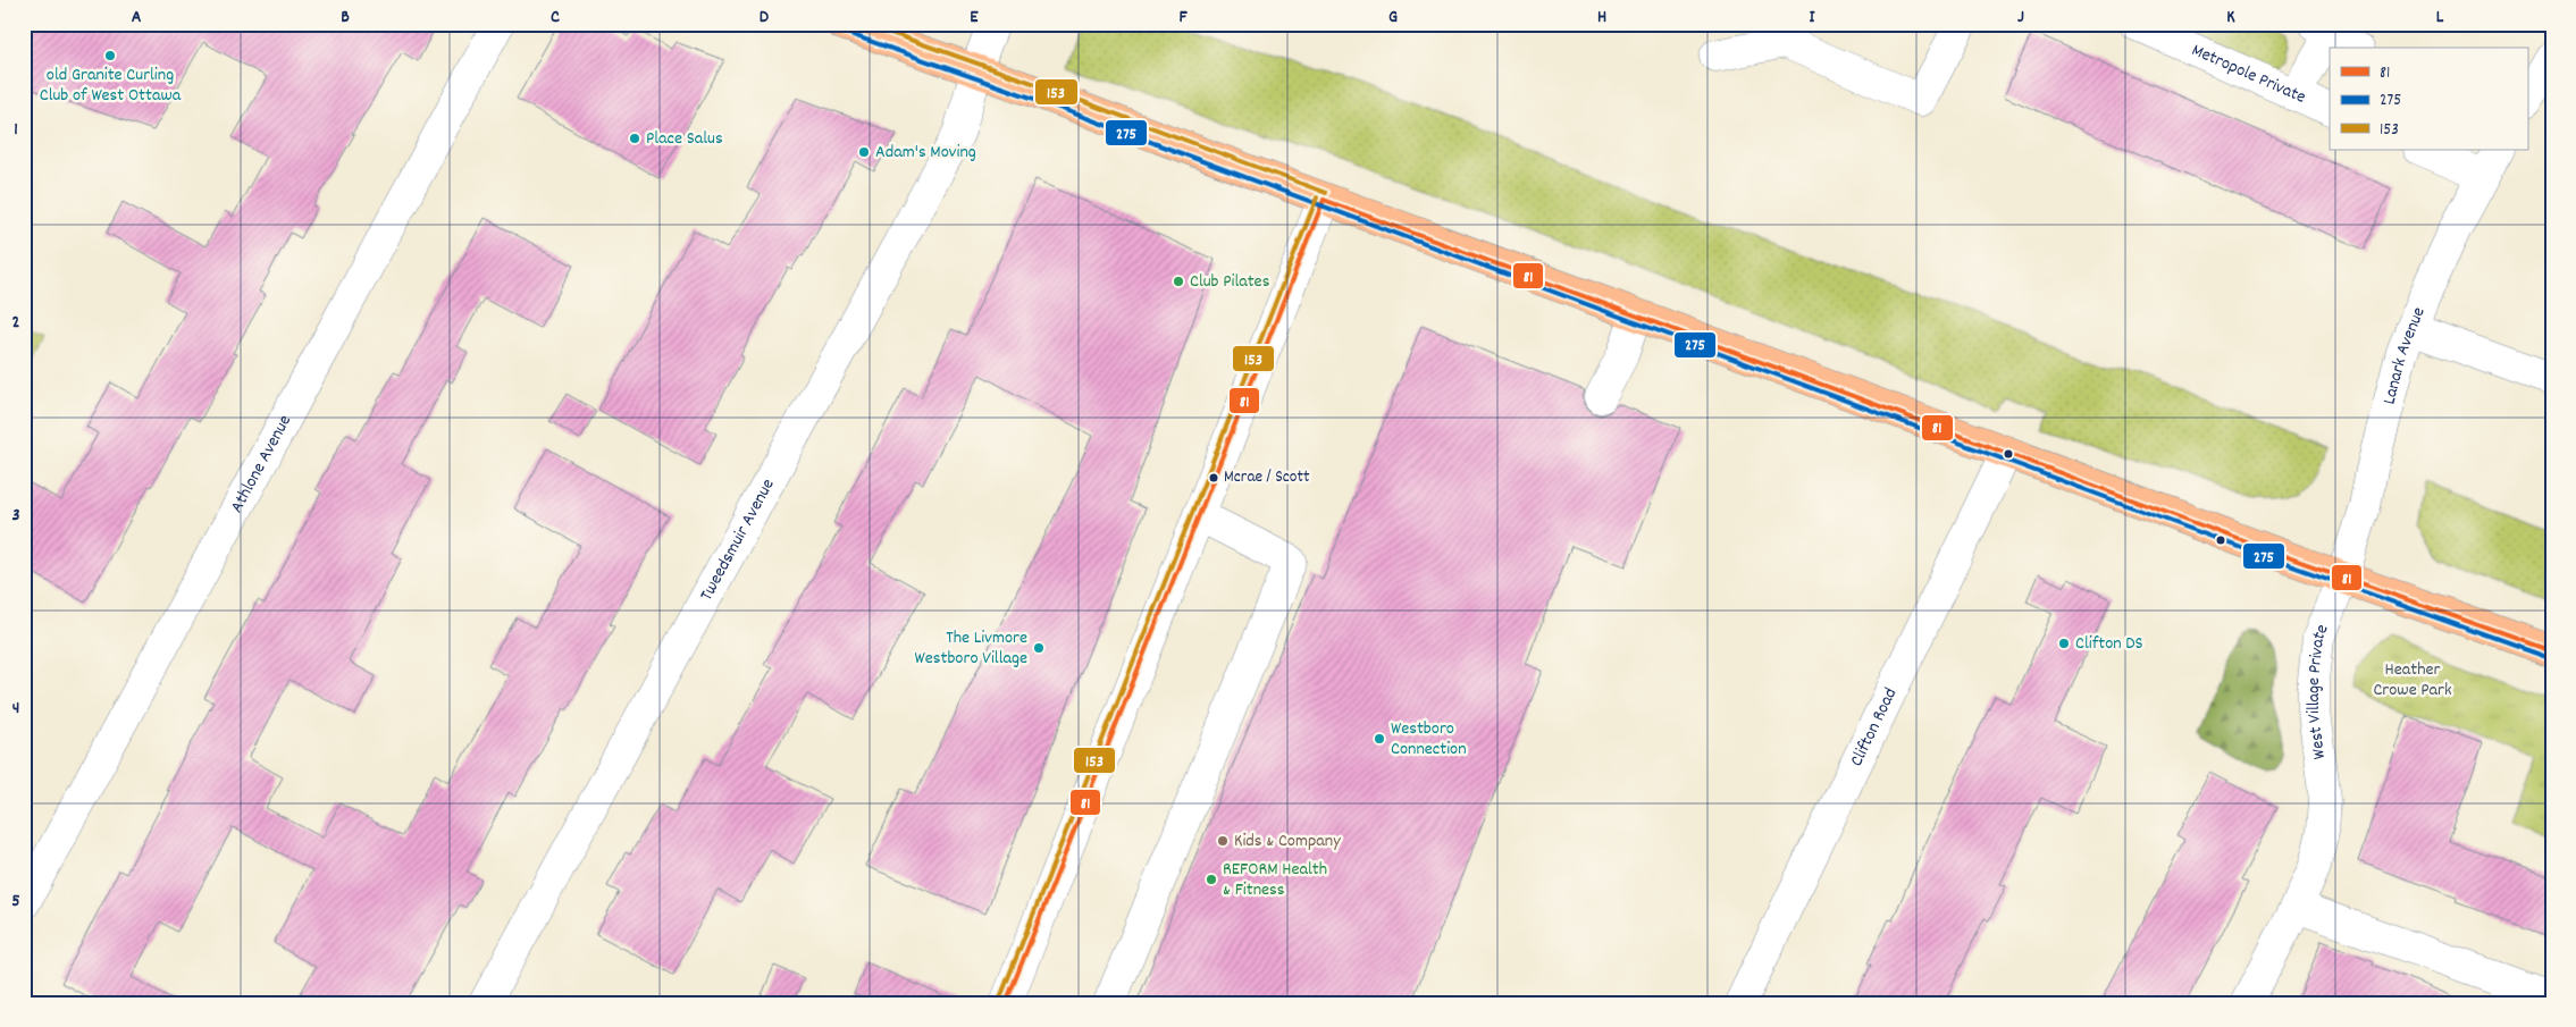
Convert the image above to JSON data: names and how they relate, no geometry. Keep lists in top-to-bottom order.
{
  "streets": {
    "street": [
      "Metropole Private",
      "Lanark Avenue",
      "Athlone Avenue",
      "Tweedsmuir Avenue",
      "West Village Private",
      "Clifton Road"
    ]
  },
  "crossings": [
    ["Lanark Avenue", "West Village Private"]
  ],
  "parks": ["Heather Crowe Park"],
  "places": [
    "old Granite Curling Club of West Ottawa",
    "Place Salus",
    "Adam's Moving",
    "Club Pilates",
    "Mcrae / Scott",
    "Clifton DS",
    "The Livmore Westboro Village",
    "Westboro Connection",
    "Kids & Company",
    "REFORM Health & Fitness"
  ],
  "lines": ["transit line 153", "transit line 275", "transit line 81"],
  "legend": ["81", "275", "153"],
  "grid": {
    "columns": [
      "A",
      "B",
      "C",
      "D",
      "E",
      "F",
      "G",
      "H",
      "I",
      "J",
      "K",
      "L"
    ],
    "rows": [
      "1",
      "2",
      "3",
      "4",
      "5"
    ]
  }
}
